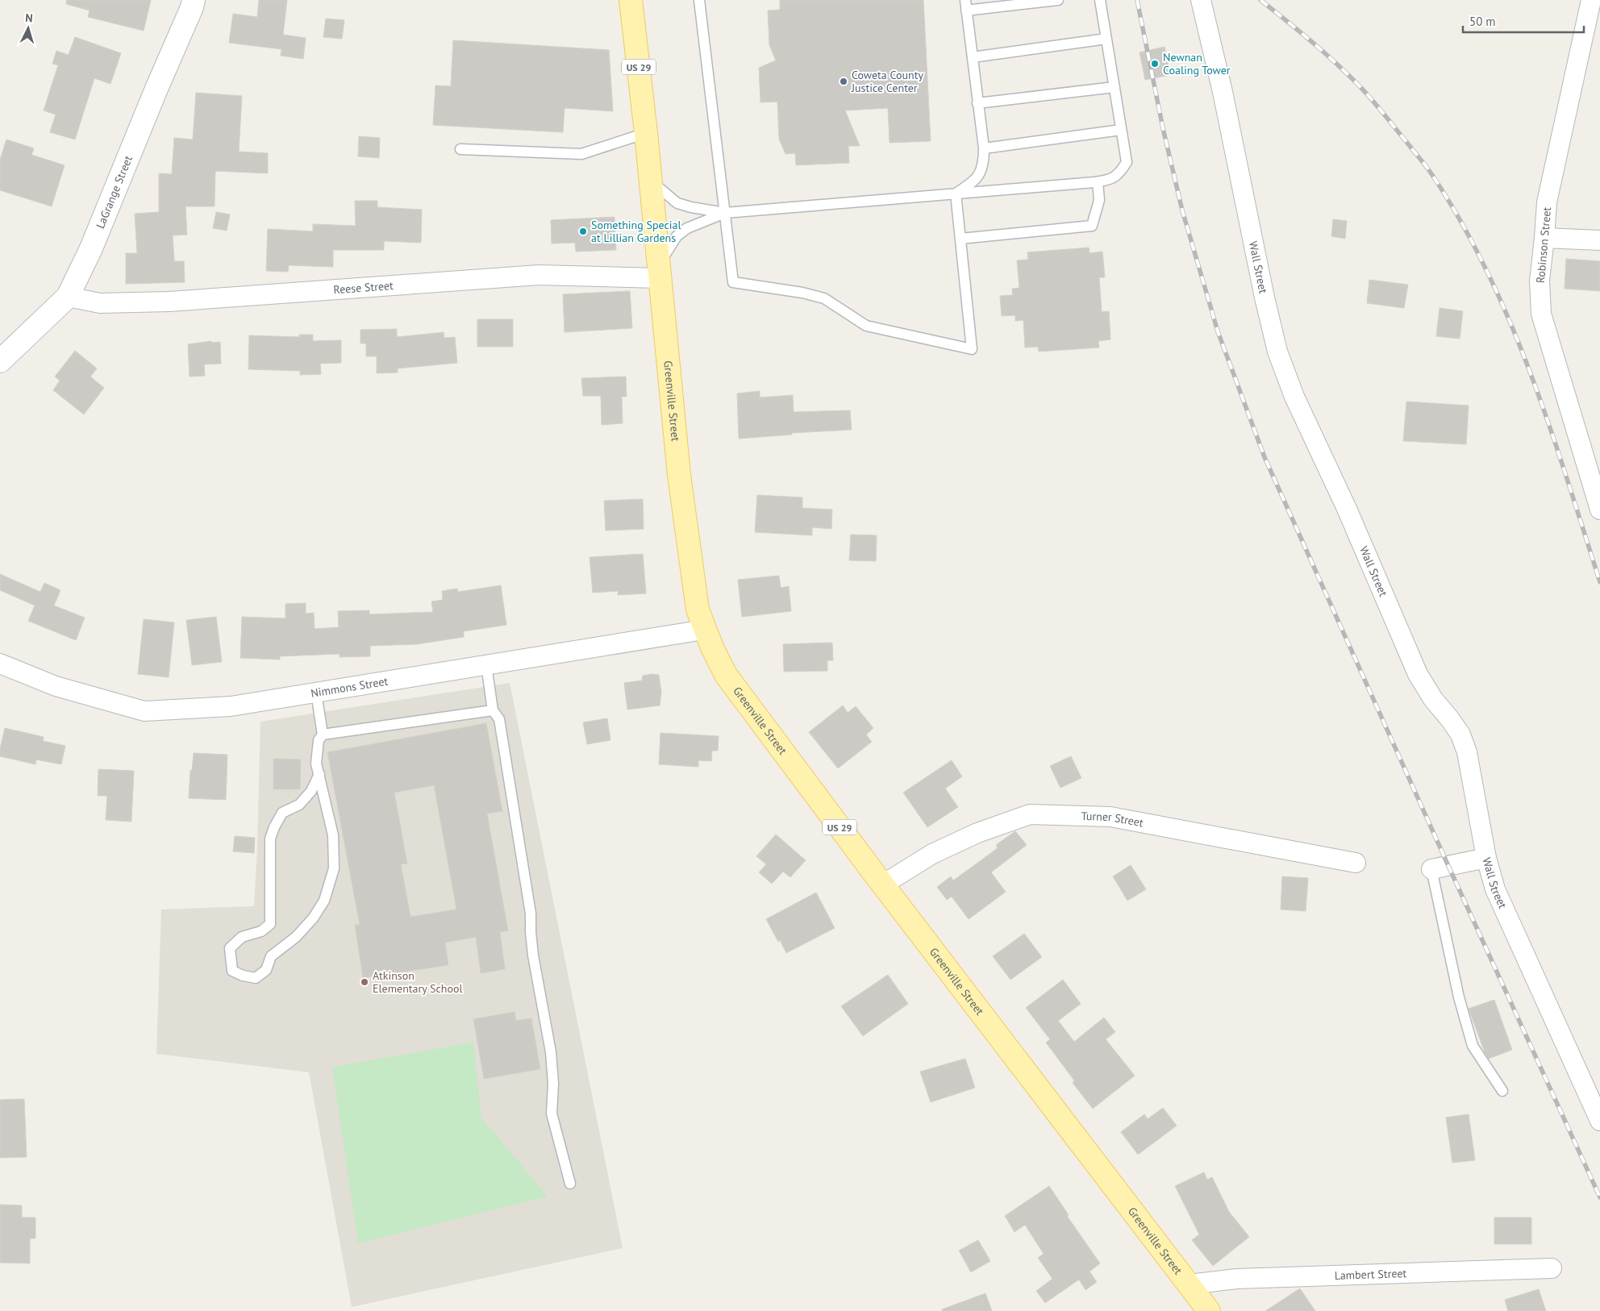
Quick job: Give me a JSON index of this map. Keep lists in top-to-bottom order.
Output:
{
  "streets": {
    "main road": ["US 29", "Greenville Street"],
    "street": [
      "LaGrange Street",
      "Robinson Street",
      "Wall Street",
      "Reese Street",
      "Nimmons Street",
      "Turner Street",
      "Lambert Street"
    ]
  },
  "crossings": [
    ["LaGrange Street", "Reese Street"],
    ["Reese Street", "Greenville Street"],
    ["Greenville Street", "Nimmons Street"],
    ["Greenville Street", "Turner Street"],
    ["Greenville Street", "Lambert Street"]
  ],
  "places": [
    "Newnan Coaling Tower",
    "Coweta County Justice Center",
    "Something Special at Lillian Gardens",
    "Atkinson Elementary School"
  ],
  "scale_bar": "50 m",
  "north": "top"
}
